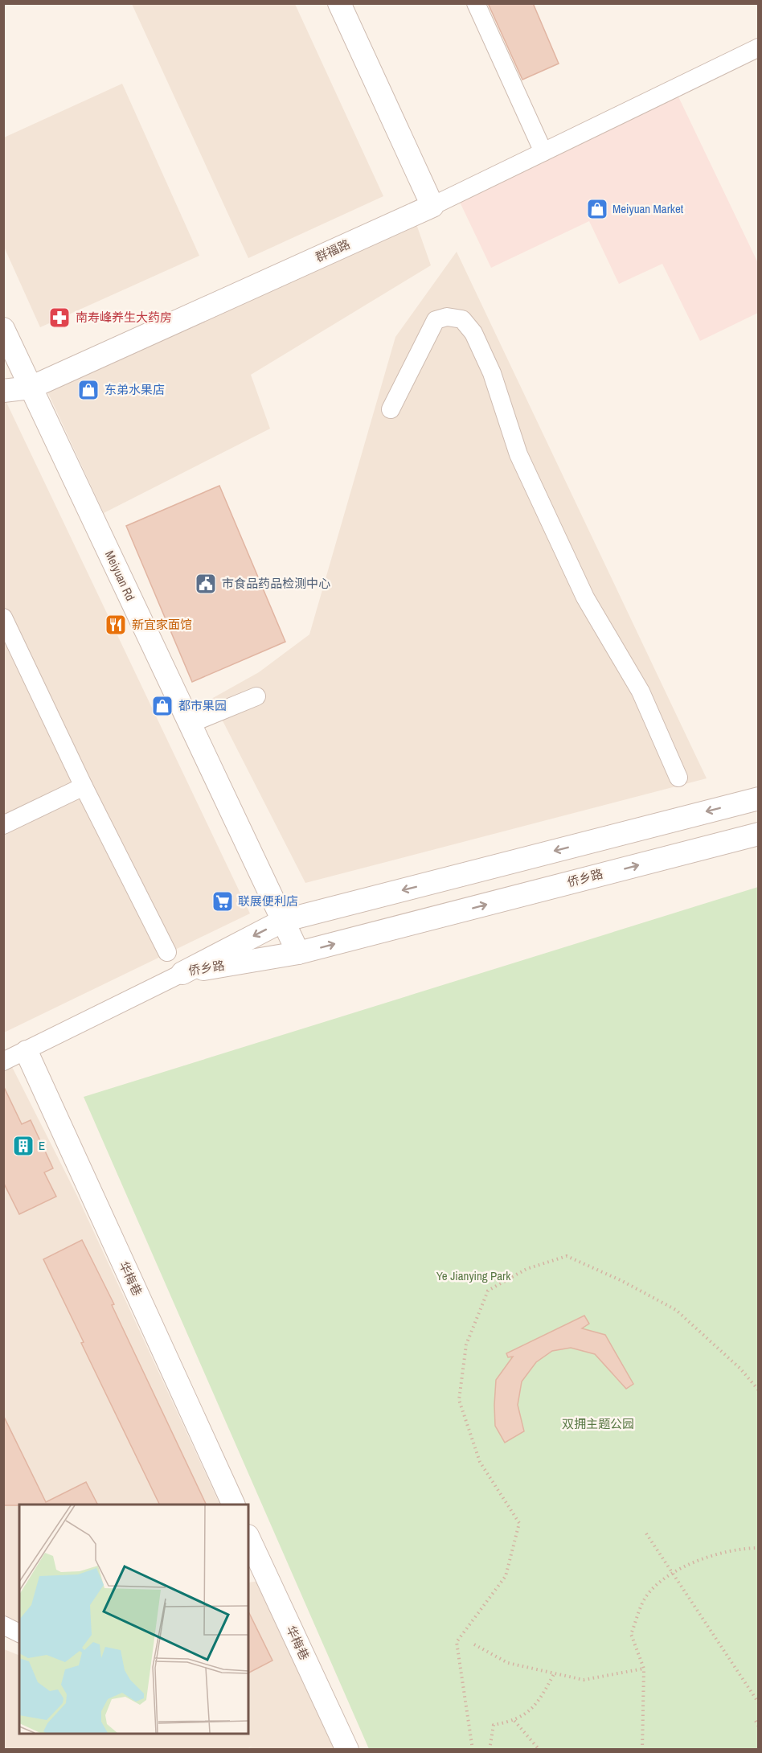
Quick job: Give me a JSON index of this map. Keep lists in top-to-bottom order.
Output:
{
  "streets": {
    "street": [
      "群福路",
      "Meiyuan Rd",
      "侨乡路",
      "华梅巷"
    ]
  },
  "crossings": [
    ["群福路", "Meiyuan Rd"],
    ["Meiyuan Rd", "侨乡路"]
  ],
  "parks": ["Ye Jianying Park", "双拥主题公园"],
  "places": {
    "shop": ["Meiyuan Market", "东弟水果店", "都市果园"],
    "pharmacy": ["南寿峰养生大药房"],
    "public building": ["市食品药品检测中心"],
    "restaurant": ["新宜家面馆"],
    "supermarket": ["联展便利店"],
    "building": ["E"]
  }
}
